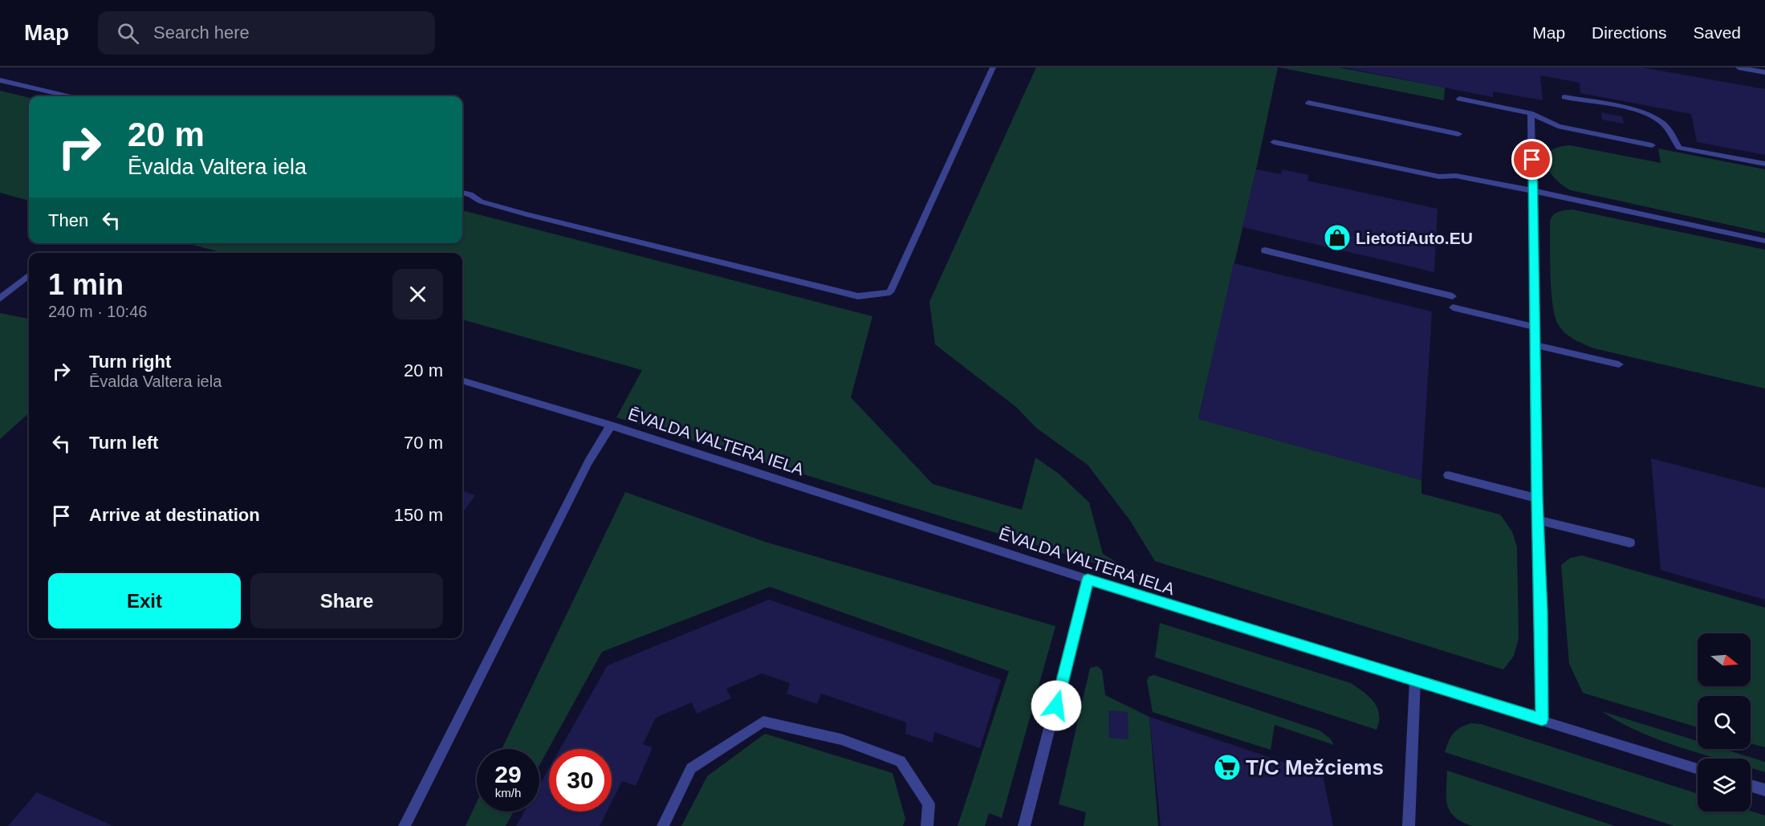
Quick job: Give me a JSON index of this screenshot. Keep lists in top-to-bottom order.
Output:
{
  "streets": {
    "street": ["ĒVALDA VALTERA IELA"]
  },
  "places": {
    "shop": ["LietotiAuto.EU"],
    "supermarket": ["T/C Mežciems"]
  },
  "north": "right",
  "page": {
    "header": "Map",
    "search": "Search here",
    "nav": ["Map", "Directions", "Saved"],
    "turn": ["20 m", "Ēvalda Valtera iela"],
    "then": "Then",
    "heading": ["1 min", "240 m · 10:46"],
    "list": [
      {
        "name": "Turn right",
        "note": "Ēvalda Valtera iela",
        "value": "20 m"
      },
      {
        "name": "Turn left",
        "value": "70 m"
      },
      {
        "name": "Arrive at destination",
        "value": "150 m"
      }
    ],
    "buttons": ["Exit", "Share"],
    "speed": "29 km/h",
    "limit": "30"
  }
}
